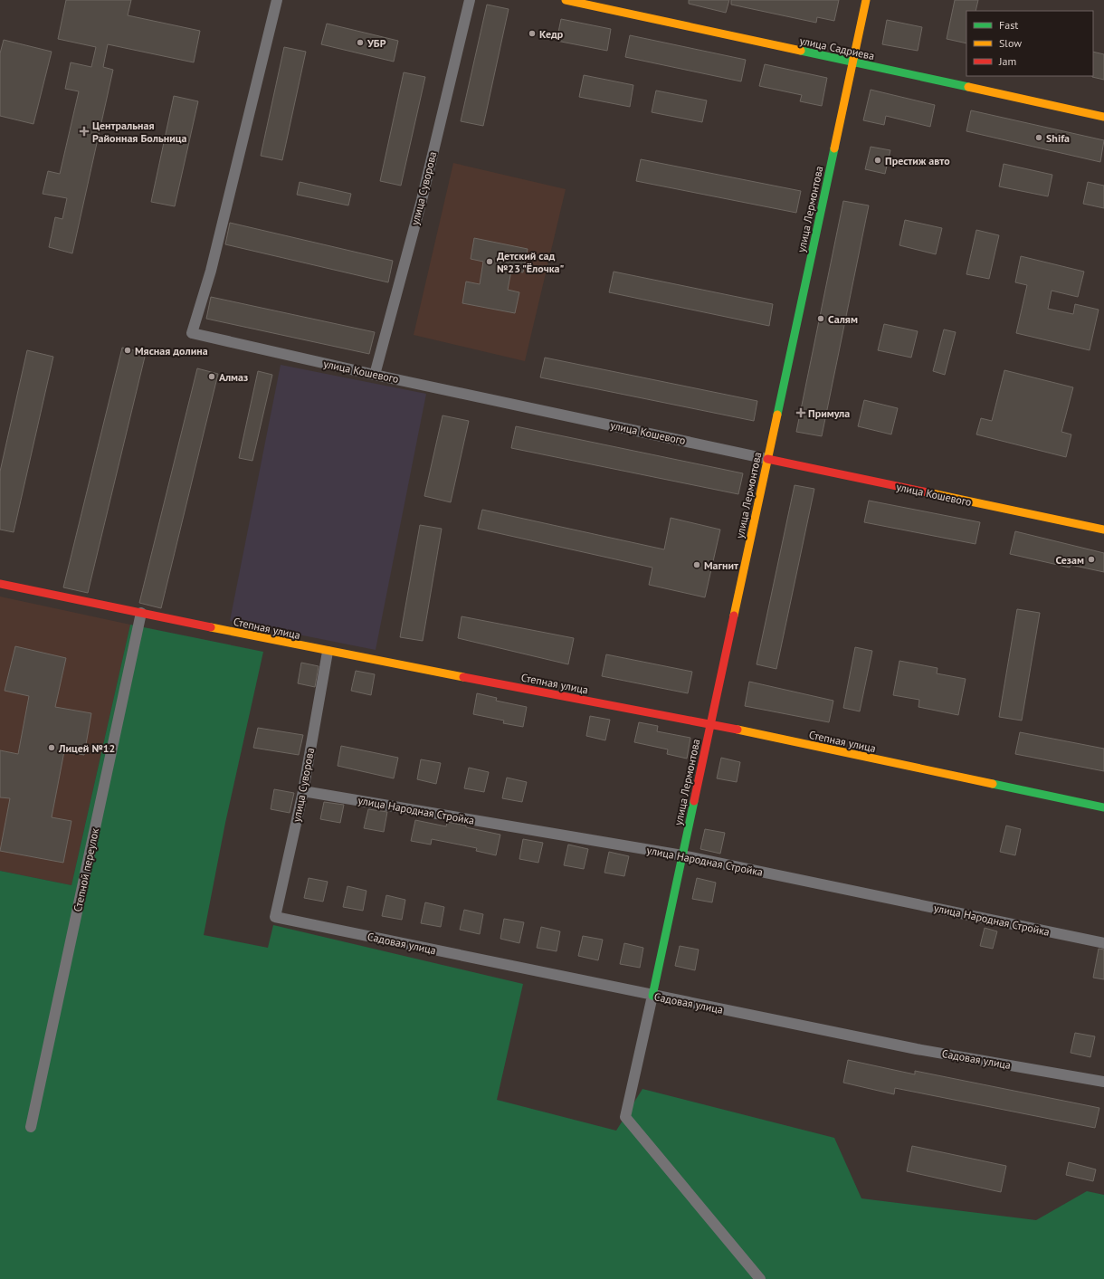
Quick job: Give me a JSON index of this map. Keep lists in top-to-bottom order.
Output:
{
  "streets": {
    "street": [
      "улица Садриева",
      "улица Суворова",
      "улица Лермонтова",
      "улица Кошевого",
      "Степная улица",
      "улица Народная Стройка",
      "Степной переулок",
      "Садовая улица"
    ]
  },
  "crossings": [
    ["улица Садриева", "улица Лермонтова"],
    ["улица Суворова", "улица Кошевого"],
    ["улица Суворова", "Степная улица"],
    ["улица Суворова", "улица Народная Стройка"],
    ["улица Суворова", "Садовая улица"],
    ["улица Лермонтова", "улица Кошевого"],
    ["улица Лермонтова", "Степная улица"],
    ["улица Лермонтова", "улица Народная Стройка"],
    ["улица Лермонтова", "Садовая улица"],
    ["Степная улица", "Степной переулок"]
  ],
  "places": {
    "other": [
      "Кедр",
      "УБР",
      "Shifa",
      "Престиж авто",
      "Детский сад №23 \"Ёлочка\"",
      "Салям",
      "Мясная долина",
      "Алмаз",
      "Сезам",
      "Магнит",
      "Лицей №12"
    ],
    "health": ["Центральная Районная Больница", "Примула"]
  },
  "legend": ["Fast", "Slow", "Jam"]
}
